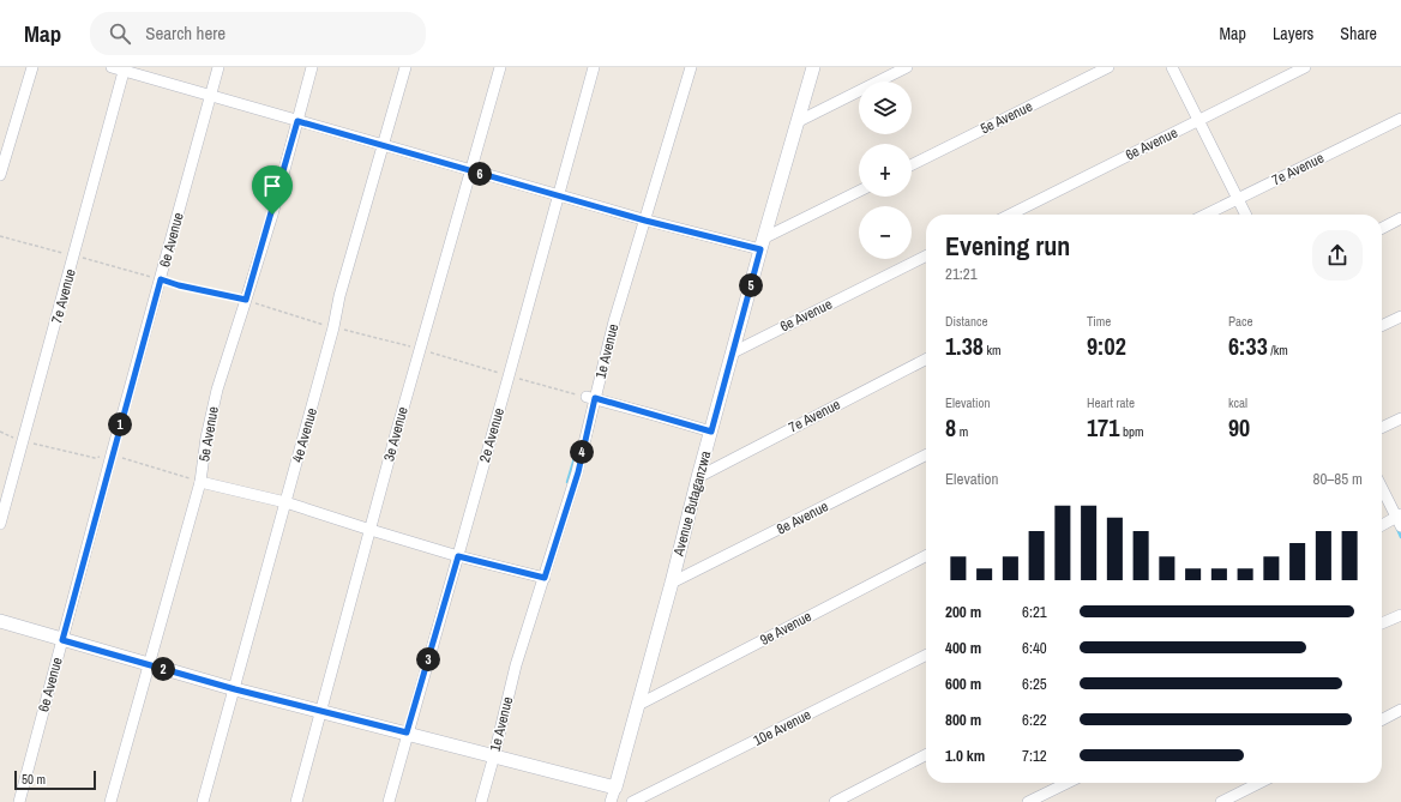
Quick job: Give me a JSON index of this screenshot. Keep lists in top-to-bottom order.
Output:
{
  "streets": {
    "street": [
      "5e Avenue",
      "6e Avenue",
      "7e Avenue",
      "1e Avenue",
      "3e Avenue",
      "4e Avenue",
      "2e Avenue",
      "Avenue Butaganzwa",
      "8e Avenue",
      "9e Avenue",
      "10e Avenue"
    ]
  },
  "crossings": [
    ["6e Avenue", "Avenue Butaganzwa"],
    ["7e Avenue", "Avenue Butaganzwa"],
    ["Avenue Butaganzwa", "8e Avenue"],
    ["Avenue Butaganzwa", "9e Avenue"]
  ],
  "scale_bar": "50 m",
  "page": {
    "header": "Map",
    "search": "Search here",
    "nav": ["Map", "Layers", "Share"],
    "map_buttons": ["+", "−"],
    "pins": [
      "6",
      "5",
      "1",
      "4",
      "3",
      "2"
    ],
    "heading": ["Evening run", "21:21"],
    "stats": [
      ["Distance", "1.38 km"],
      ["Time", "9:02"],
      ["Pace", "6:33 /km"],
      ["Elevation", "8 m"],
      ["Heart rate", "171 bpm"],
      ["kcal", "90"]
    ],
    "chart": ["Elevation", "80–85 m"],
    "list": [
      {
        "name": "200 m",
        "note": "6:21"
      },
      {
        "name": "400 m",
        "note": "6:40"
      },
      {
        "name": "600 m",
        "note": "6:25"
      },
      {
        "name": "800 m",
        "note": "6:22"
      },
      {
        "name": "1.0 km",
        "note": "7:12"
      }
    ],
    "scale": "50 m"
  }
}
